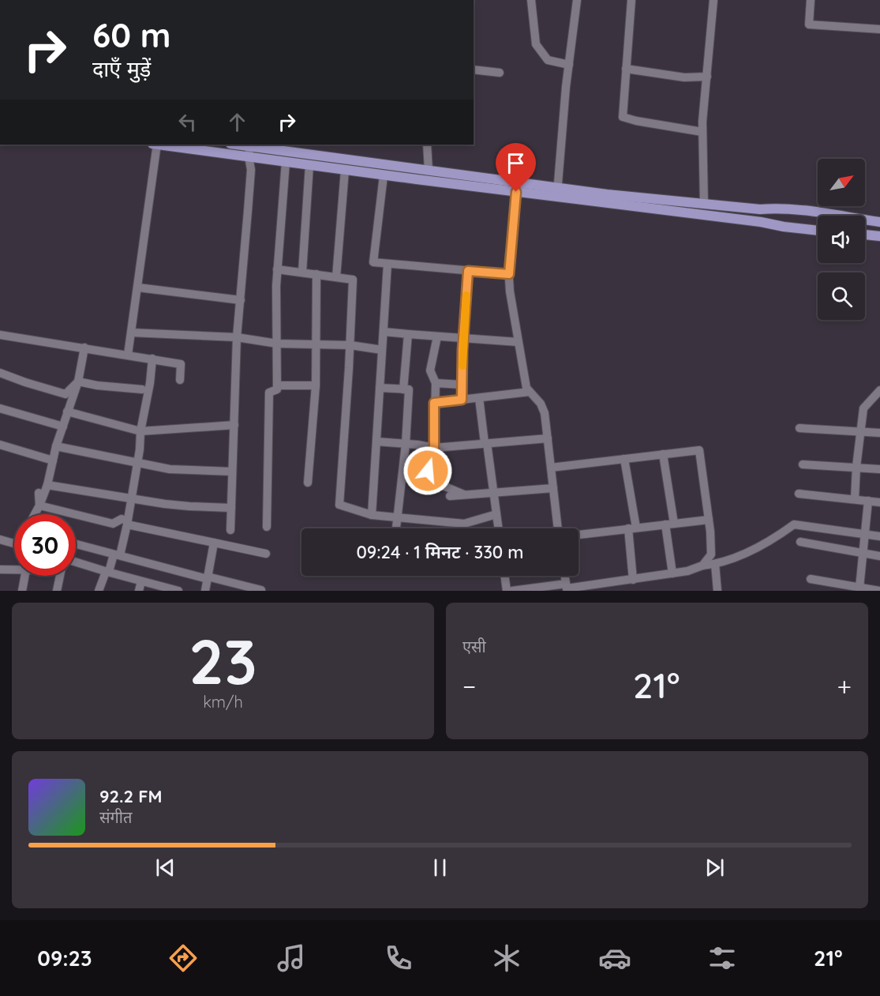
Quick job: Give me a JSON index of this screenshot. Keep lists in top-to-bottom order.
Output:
{
  "north": "top right",
  "page": {
    "turn": ["60 m", "दाएँ मुड़ें"],
    "limit": "30",
    "trip": "09:24 · 1 मिनट · 330 m",
    "tile": [
      ["23", "km/h"],
      "एसी"
    ],
    "heat": ["−", "21°", "+"],
    "song": ["92.2 FM", "संगीत"],
    "tabs": ["09:23", "21°"]
  }
}
